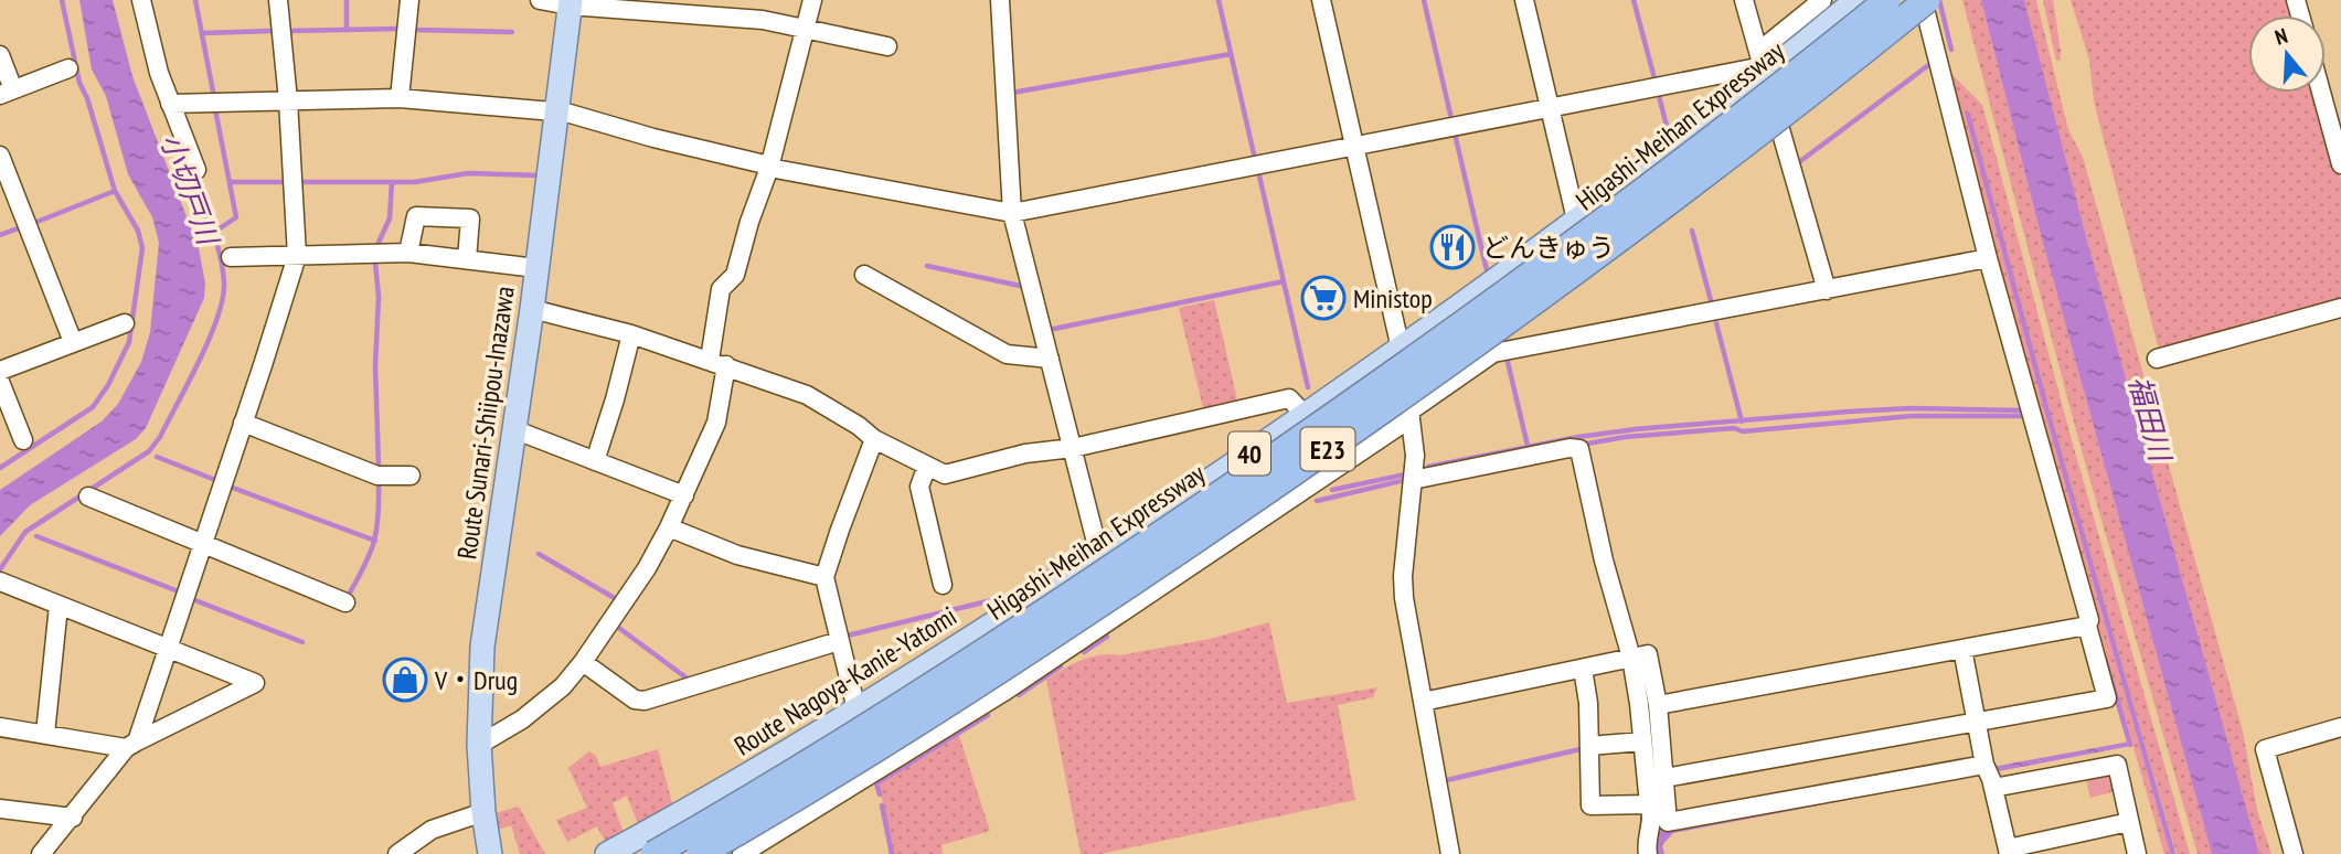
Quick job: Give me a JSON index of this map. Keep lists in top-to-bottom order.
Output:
{
  "streets": {
    "highway": ["Higashi-Meihan Expressway", "E23"],
    "main road": ["Route Sunari-Shiipou-Inazawa", "40", "Route Nagoya-Kanie-Yatomi"]
  },
  "water": ["小切戸川", "福田川"],
  "places": {
    "restaurant": ["どんきゅう"],
    "supermarket": ["Ministop"],
    "shop": ["V・Drug"]
  },
  "north": "top"
}
